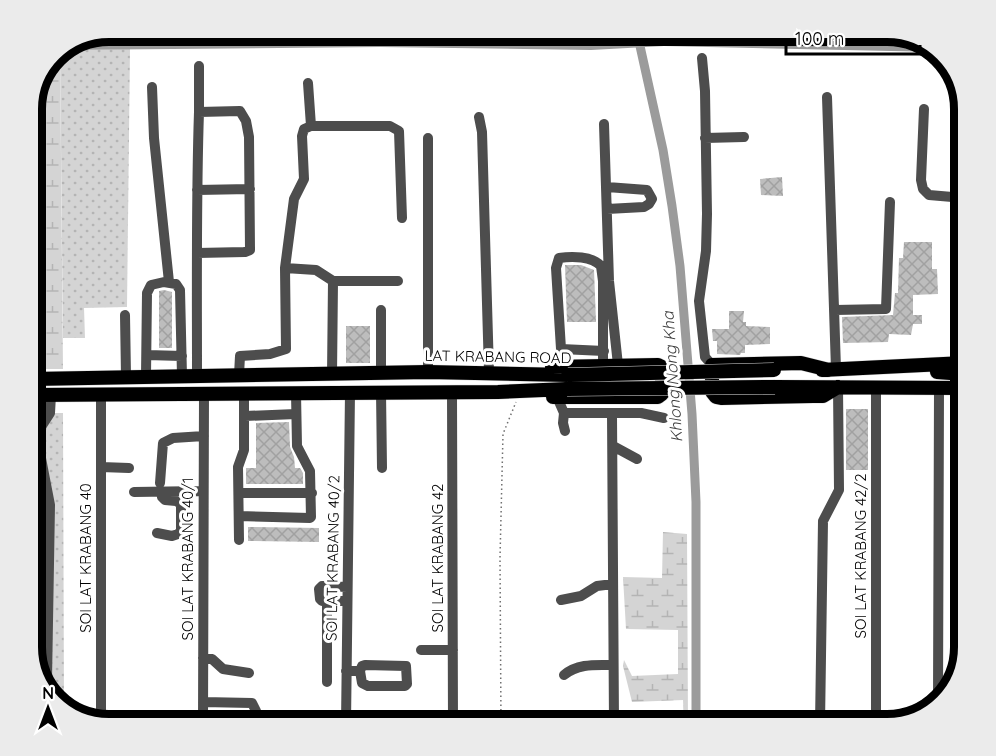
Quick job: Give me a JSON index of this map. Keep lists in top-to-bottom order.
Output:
{
  "streets": {
    "main road": ["LAT KRABANG ROAD"],
    "street": [
      "SOI LAT KRABANG 42/2",
      "SOI LAT KRABANG 40",
      "SOI LAT KRABANG 40/2",
      "SOI LAT KRABANG 42",
      "SOI LAT KRABANG 40/1"
    ]
  },
  "crossings": [
    ["LAT KRABANG ROAD", "SOI LAT KRABANG 42/2"],
    ["LAT KRABANG ROAD", "SOI LAT KRABANG 40"],
    ["LAT KRABANG ROAD", "SOI LAT KRABANG 40/2"],
    ["LAT KRABANG ROAD", "SOI LAT KRABANG 42"],
    ["LAT KRABANG ROAD", "SOI LAT KRABANG 40/1"]
  ],
  "water": ["Khlong Nong Kha"],
  "scale_bar": "100 m",
  "north": "top"
}
